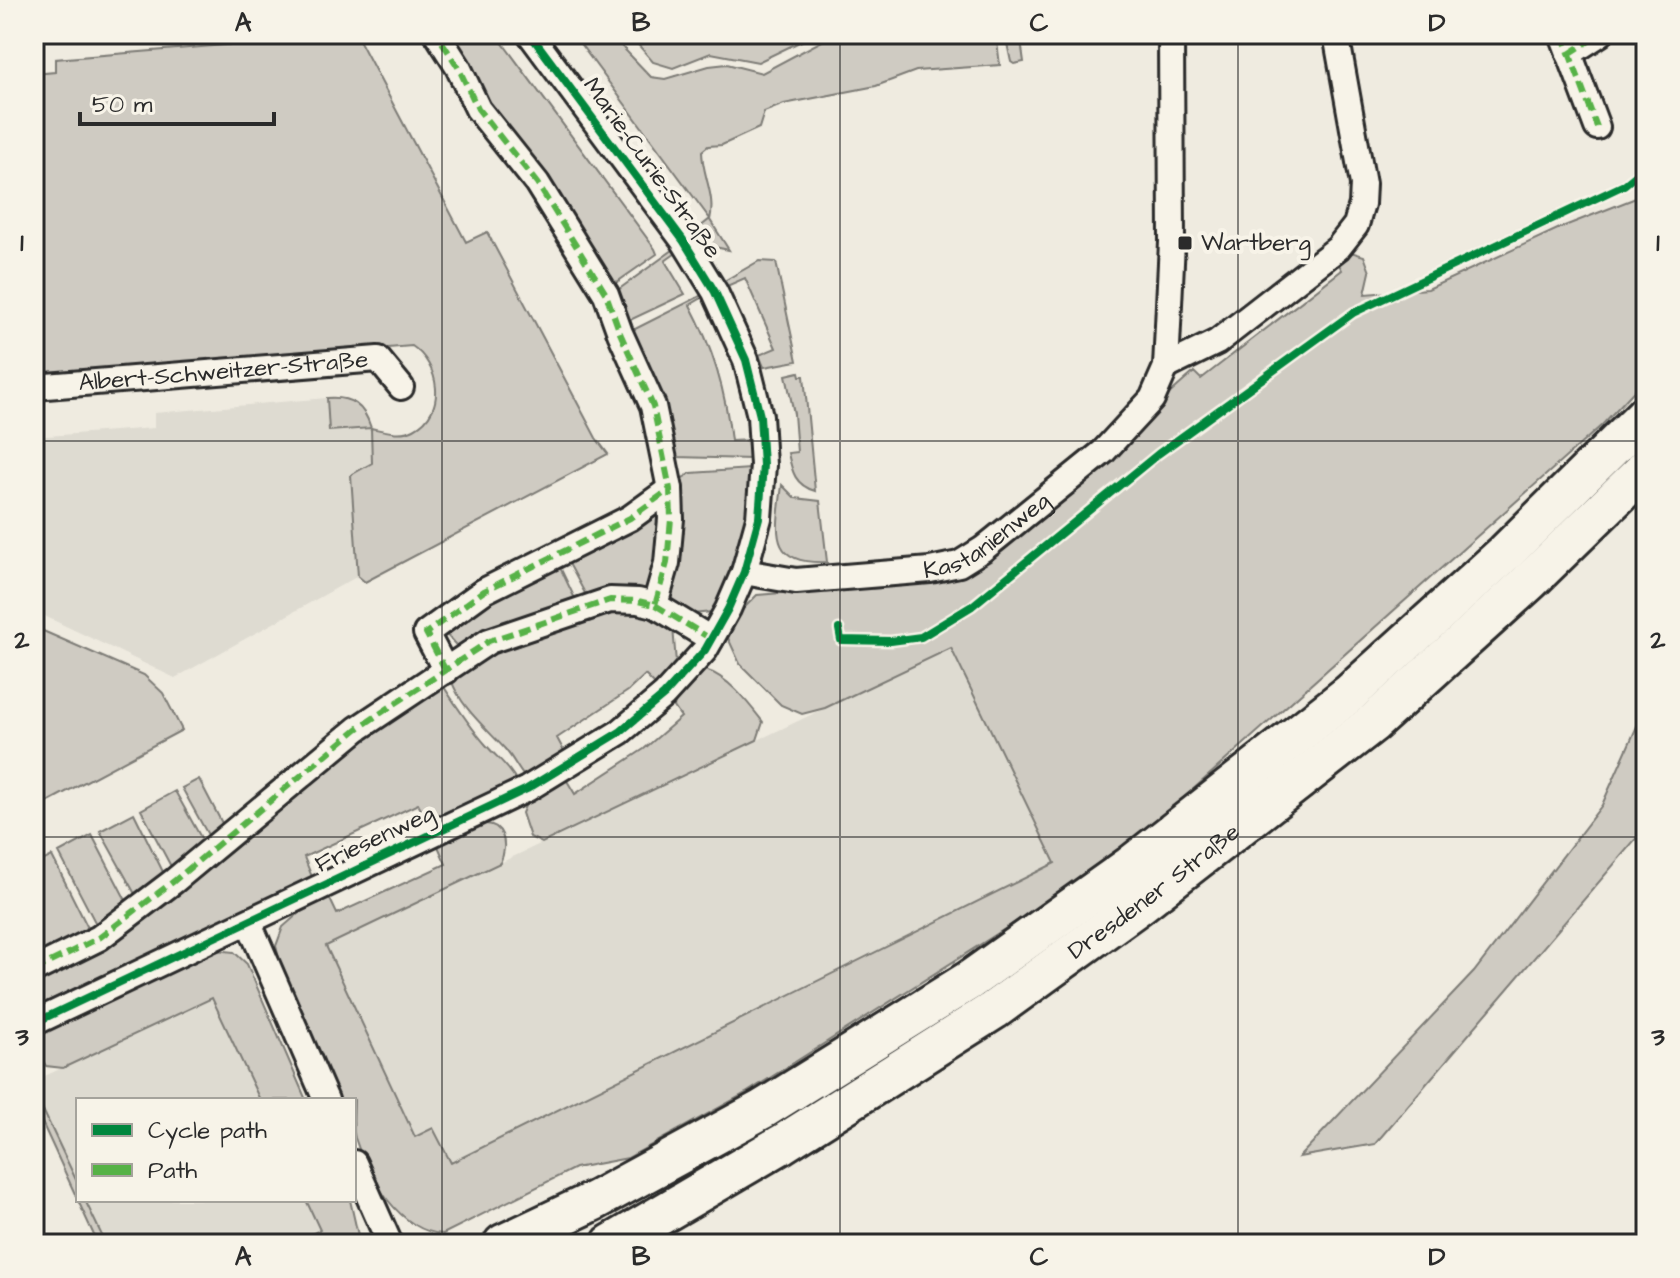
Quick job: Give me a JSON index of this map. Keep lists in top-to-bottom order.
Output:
{
  "streets": {
    "main road": ["Dresdener Straße"],
    "street": [
      "Marie-Curie-Straße",
      "Albert-Schweitzer-Straße",
      "Kastanienweg",
      "Friesenweg"
    ]
  },
  "crossings": [
    ["Marie-Curie-Straße", "Kastanienweg"],
    ["Marie-Curie-Straße", "Friesenweg"]
  ],
  "places": {
    "transit": ["Wartberg"]
  },
  "legend": ["Cycle path", "Path"],
  "scale_bar": "50 m",
  "grid": {
    "columns": [
      "A",
      "B",
      "C",
      "D"
    ],
    "rows": ["1", "2", "3"]
  }
}
